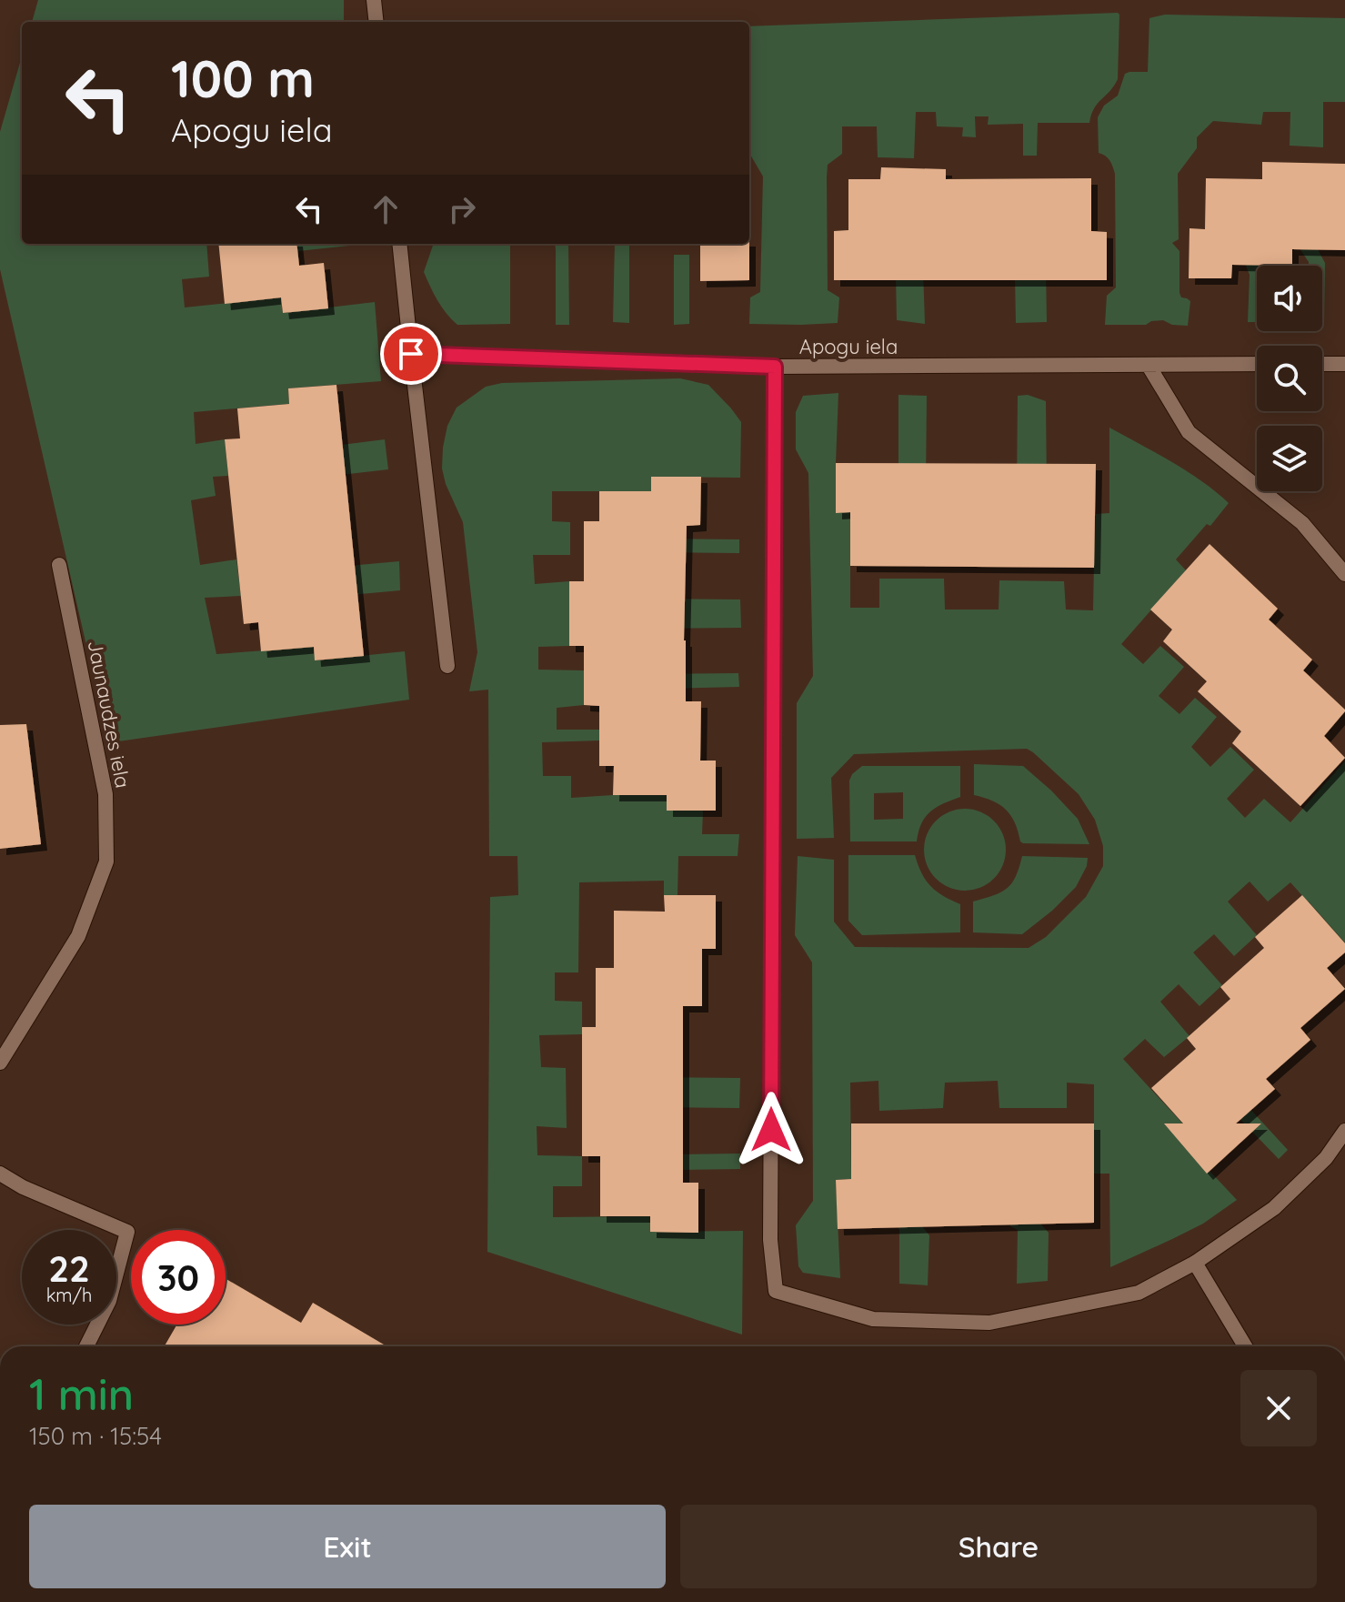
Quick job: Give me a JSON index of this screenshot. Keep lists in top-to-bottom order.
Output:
{
  "streets": {
    "street": ["Apogu iela", "Jaunaudzes iela"]
  },
  "page": {
    "turn": ["100 m", "Apogu iela"],
    "speed": "22 km/h",
    "limit": "30",
    "heading": ["1 min", "150 m · 15:54"],
    "buttons": ["Exit", "Share"]
  }
}
